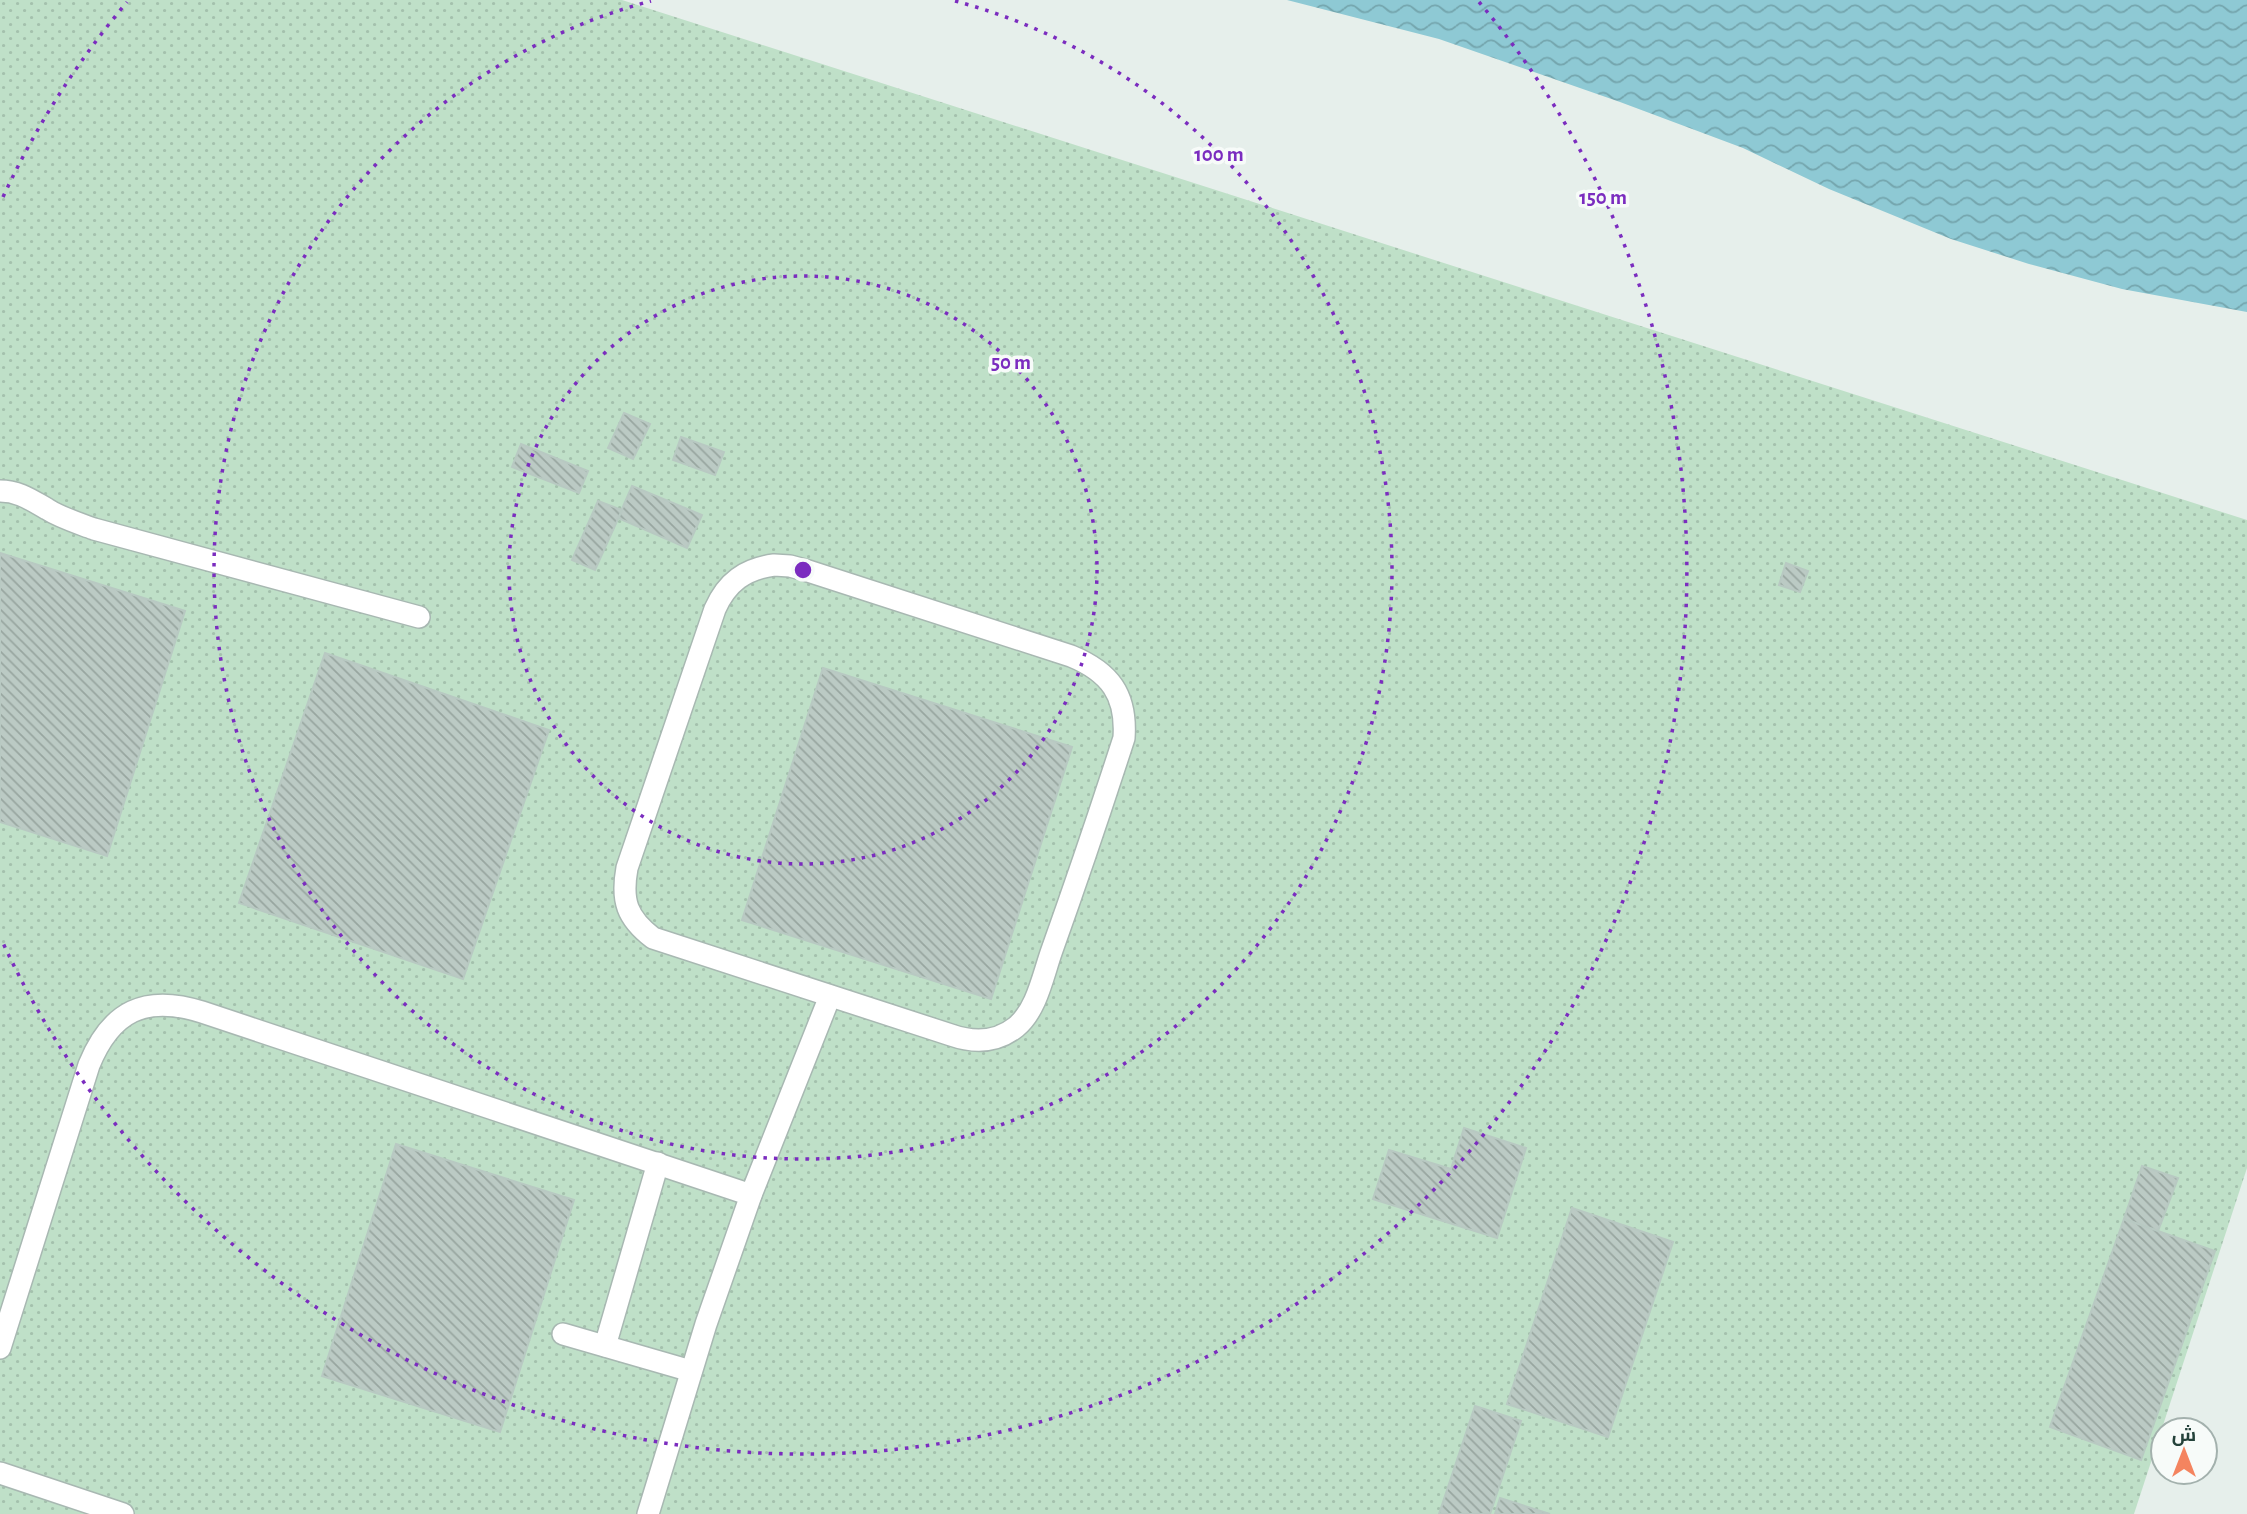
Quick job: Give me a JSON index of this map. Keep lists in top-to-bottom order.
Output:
{
  "north": "top",
  "rings": ["100 m", "150 m", "50 m"]
}
